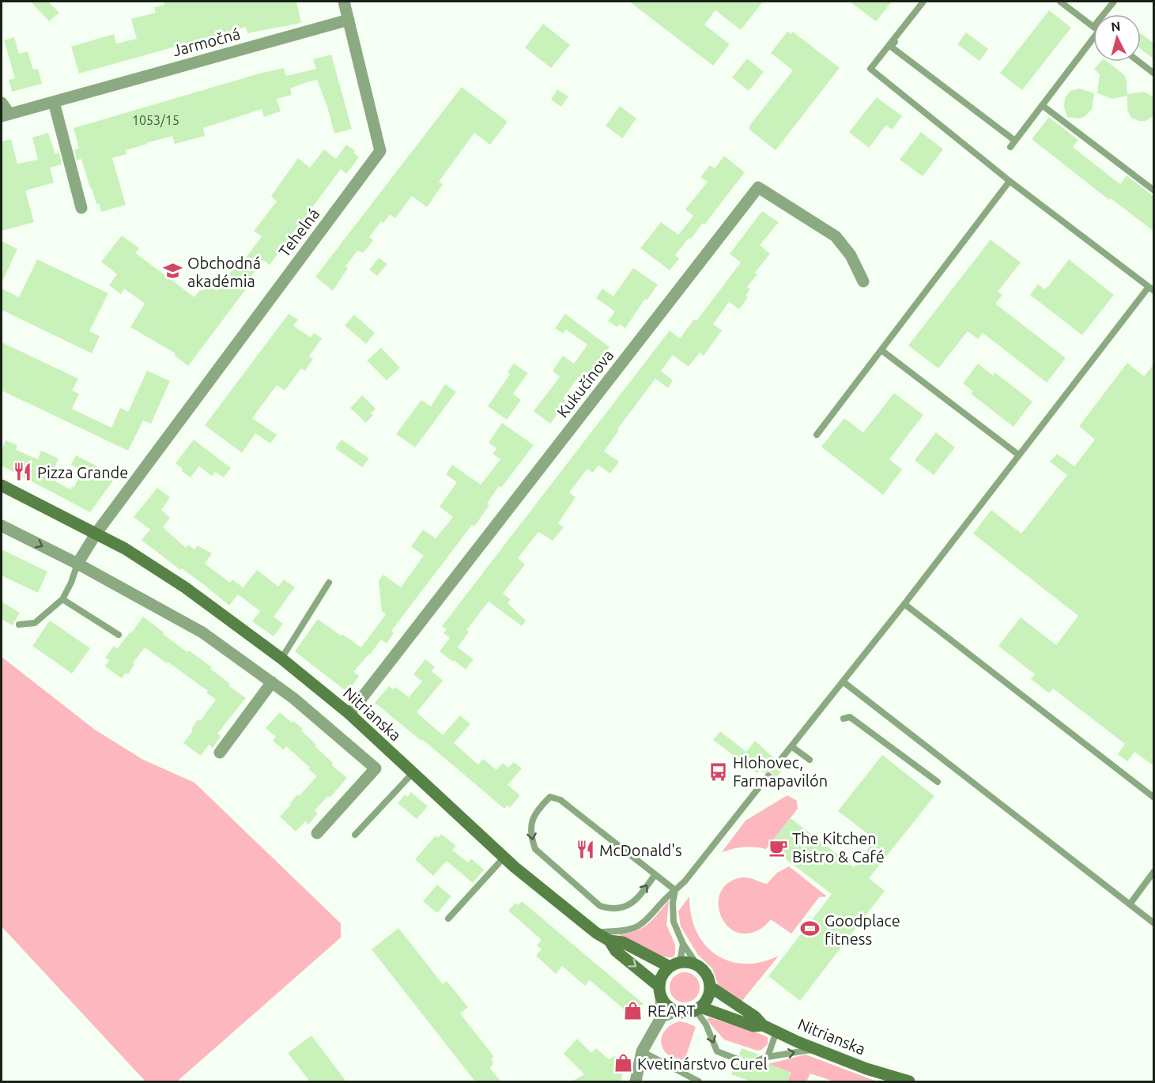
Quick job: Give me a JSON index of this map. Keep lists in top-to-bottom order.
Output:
{
  "streets": {
    "main road": ["Nitrianska"],
    "street": ["Jarmočná", "Tehelná", "Kukučínova"]
  },
  "crossings": [
    ["Jarmočná", "Tehelná"],
    ["Tehelná", "Nitrianska"],
    ["Kukučínova", "Nitrianska"]
  ],
  "places": {
    "school or university": ["Obchodná akadémia"],
    "restaurant": ["Pizza Grande", "McDonald's"],
    "bus stop": ["Hlohovec, Farmapavilón"],
    "cafe": ["The Kitchen Bistro & Café"],
    "sports": ["Goodplace fitness"],
    "shop": ["REART", "Kvetinárstvo Curel"]
  },
  "house_numbers": ["1053/15"],
  "north": "top"
}
